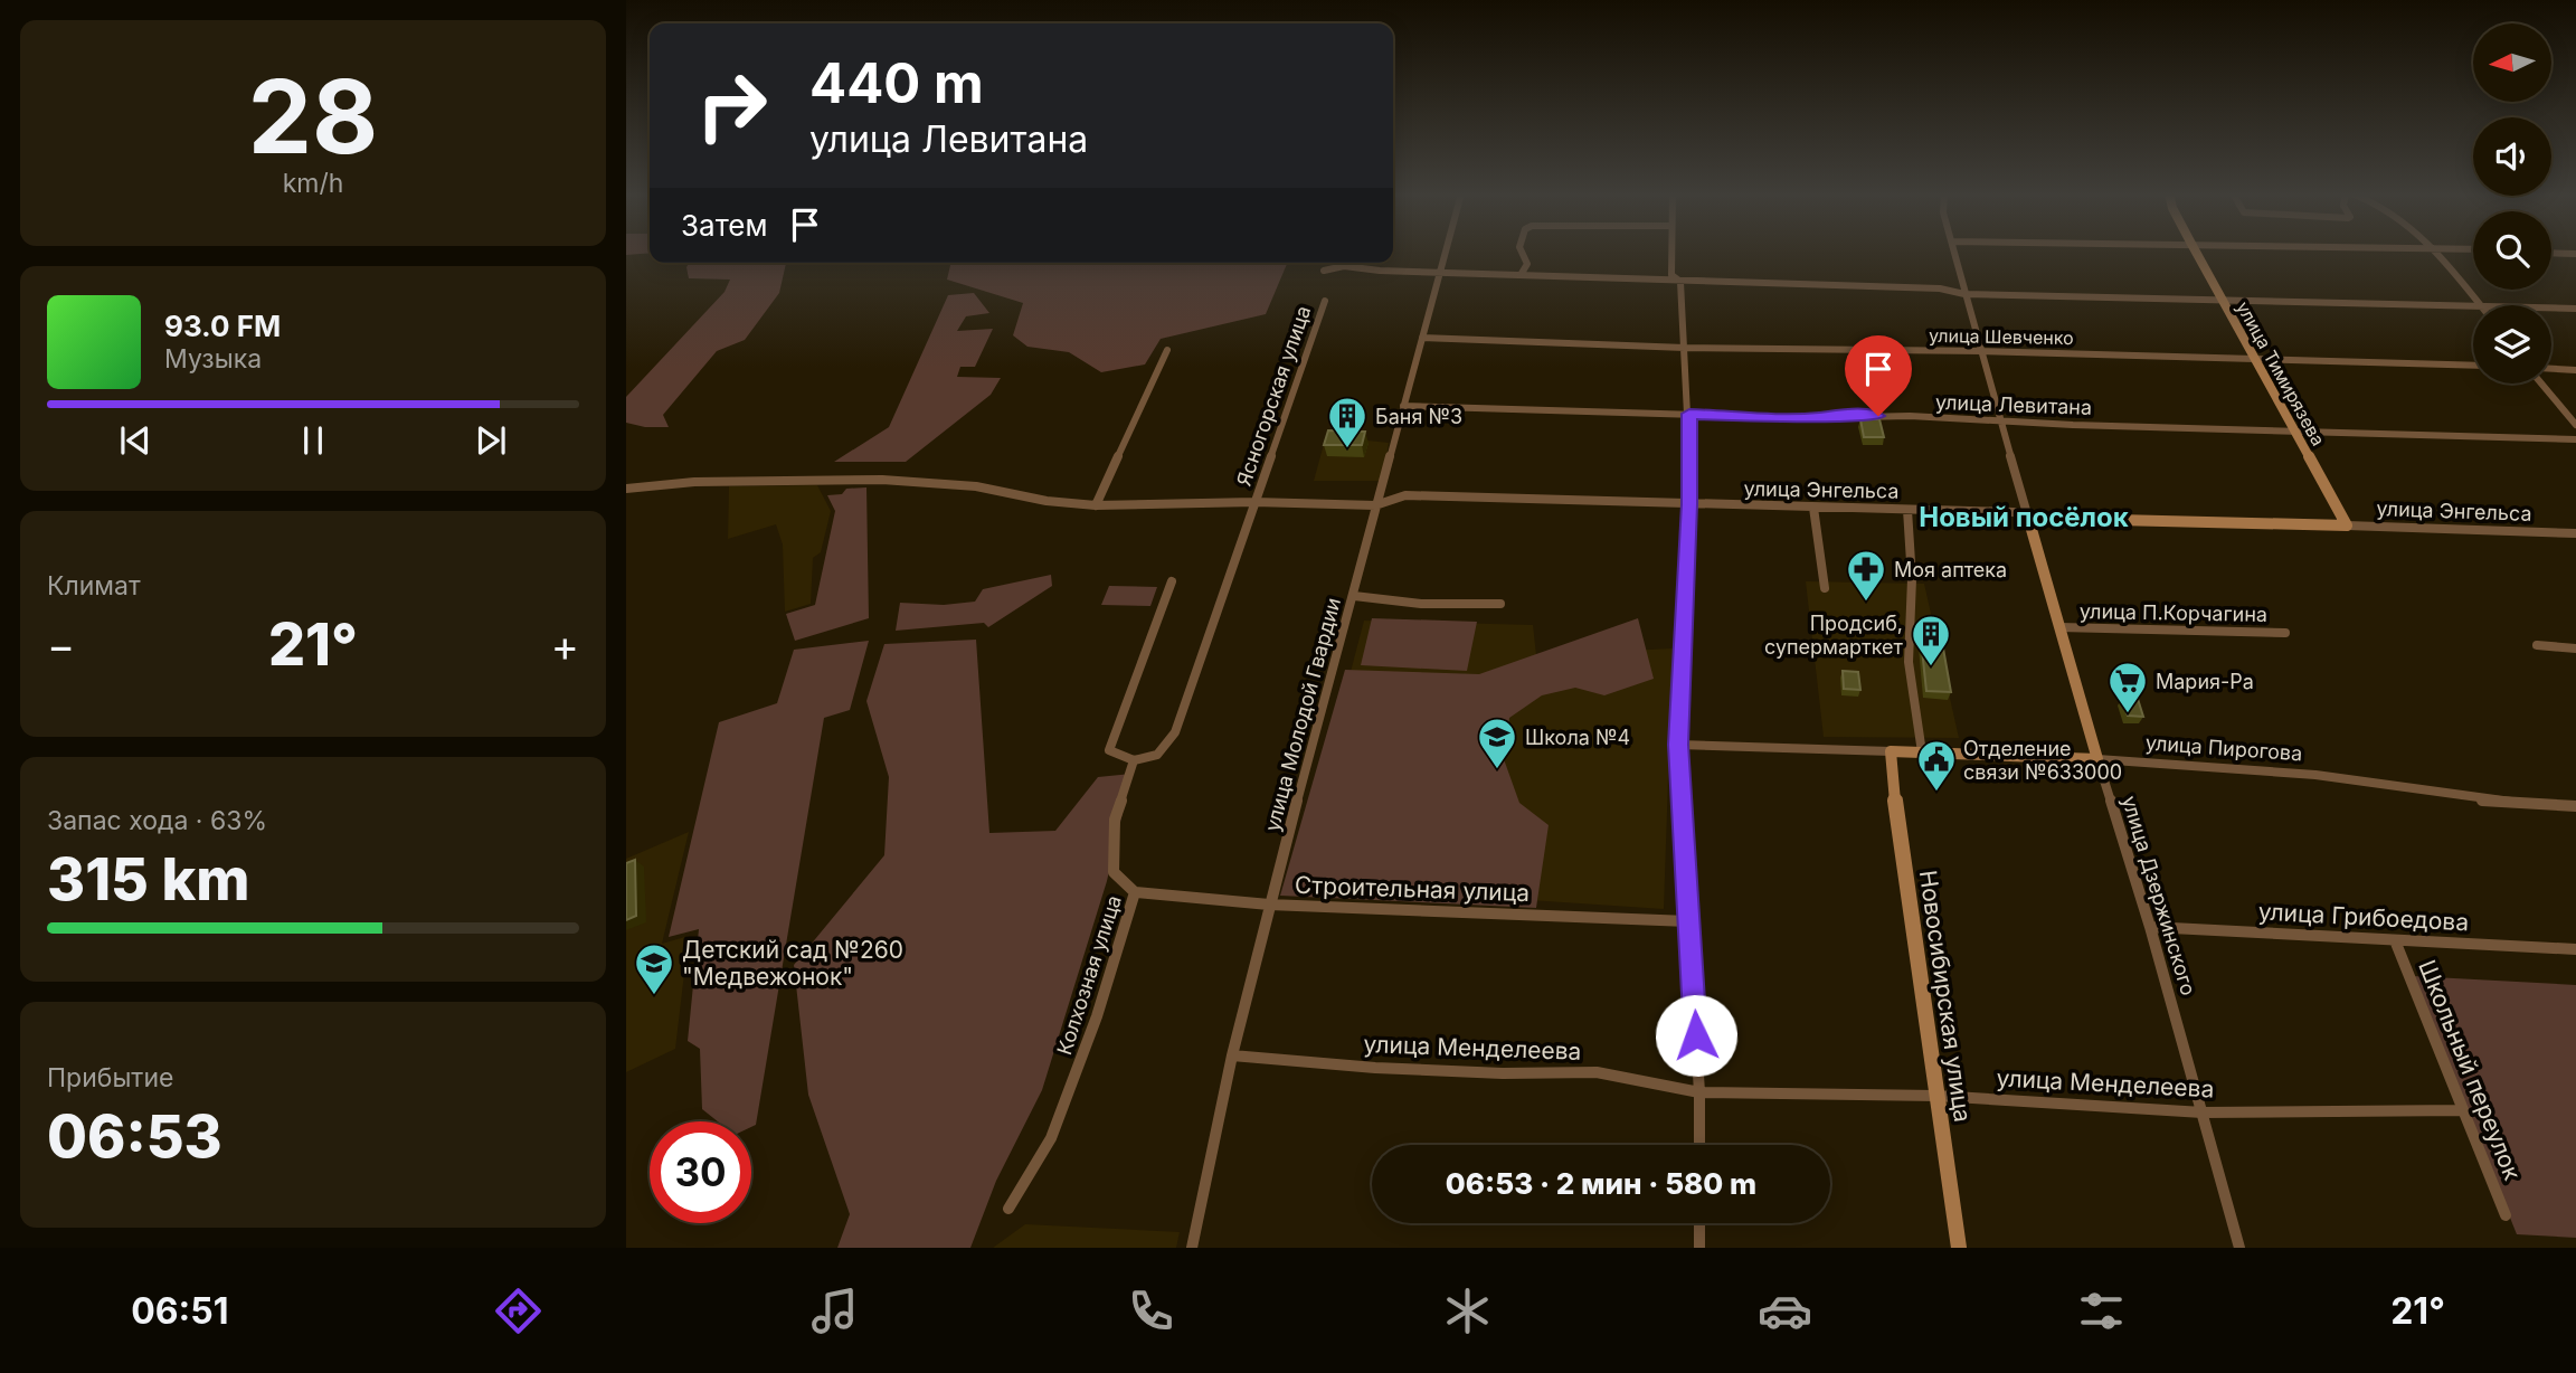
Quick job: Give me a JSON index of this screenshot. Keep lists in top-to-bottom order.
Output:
{
  "streets": {
    "street": [
      "улица Шевченко",
      "улица Тимирязева",
      "Ясногорская улица",
      "улица Левитана",
      "улица Энгельса",
      "улица П.Корчагина",
      "улица Молодой Гвардии",
      "улица Пирогова",
      "Строительная улица",
      "улица Дзержинского",
      "улица Грибоедова",
      "Колхозная улица",
      "Новосибирская улица",
      "улица Менделеева",
      "Школьный переулок"
    ]
  },
  "crossings": [
    ["улица Шевченко", "улица Тимирязева"],
    ["улица Шевченко", "улица Молодой Гвардии"],
    ["улица Шевченко", "улица Дзержинского"],
    ["улица Тимирязева", "улица Левитана"],
    ["улица Тимирязева", "улица Энгельса"],
    ["Ясногорская улица", "улица Энгельса"],
    ["улица Левитана", "улица Молодой Гвардии"],
    ["улица Левитана", "улица Дзержинского"],
    ["улица Энгельса", "улица Молодой Гвардии"],
    ["улица Энгельса", "улица Дзержинского"],
    ["улица П.Корчагина", "улица Дзержинского"],
    ["улица Молодой Гвардии", "Строительная улица"],
    ["улица Молодой Гвардии", "улица Менделеева"],
    ["улица Пирогова", "улица Дзержинского"],
    ["улица Пирогова", "Новосибирская улица"],
    ["Строительная улица", "Колхозная улица"],
    ["улица Дзержинского", "улица Грибоедова"],
    ["улица Дзержинского", "улица Менделеева"],
    ["улица Грибоедова", "Школьный переулок"],
    ["Новосибирская улица", "улица Менделеева"],
    ["улица Менделеева", "Школьный переулок"]
  ],
  "districts": ["Новый посёлок"],
  "places": {
    "building": ["Баня №3", "Продсиб, супермарткет"],
    "pharmacy": ["Моя аптека"],
    "supermarket": ["Мария-Ра"],
    "school or university": ["Школа №4", "Детский сад №260 \"Медвежонок\""],
    "public building": ["Отделение связи №633000"]
  },
  "north": "left",
  "page": {
    "tile": [
      ["28", "km/h"],
      "Климат",
      ["Запас хода · 63%", "315 km"],
      ["Прибытие", "06:53"]
    ],
    "turn": ["440 m", "улица Левитана"],
    "then": "Затем",
    "song": ["93.0 FM", "Музыка"],
    "heat": ["−", "21°", "+"],
    "limit": "30",
    "trip": "06:53 · 2 мин · 580 m",
    "tabs": ["06:51", "21°"]
  }
}
